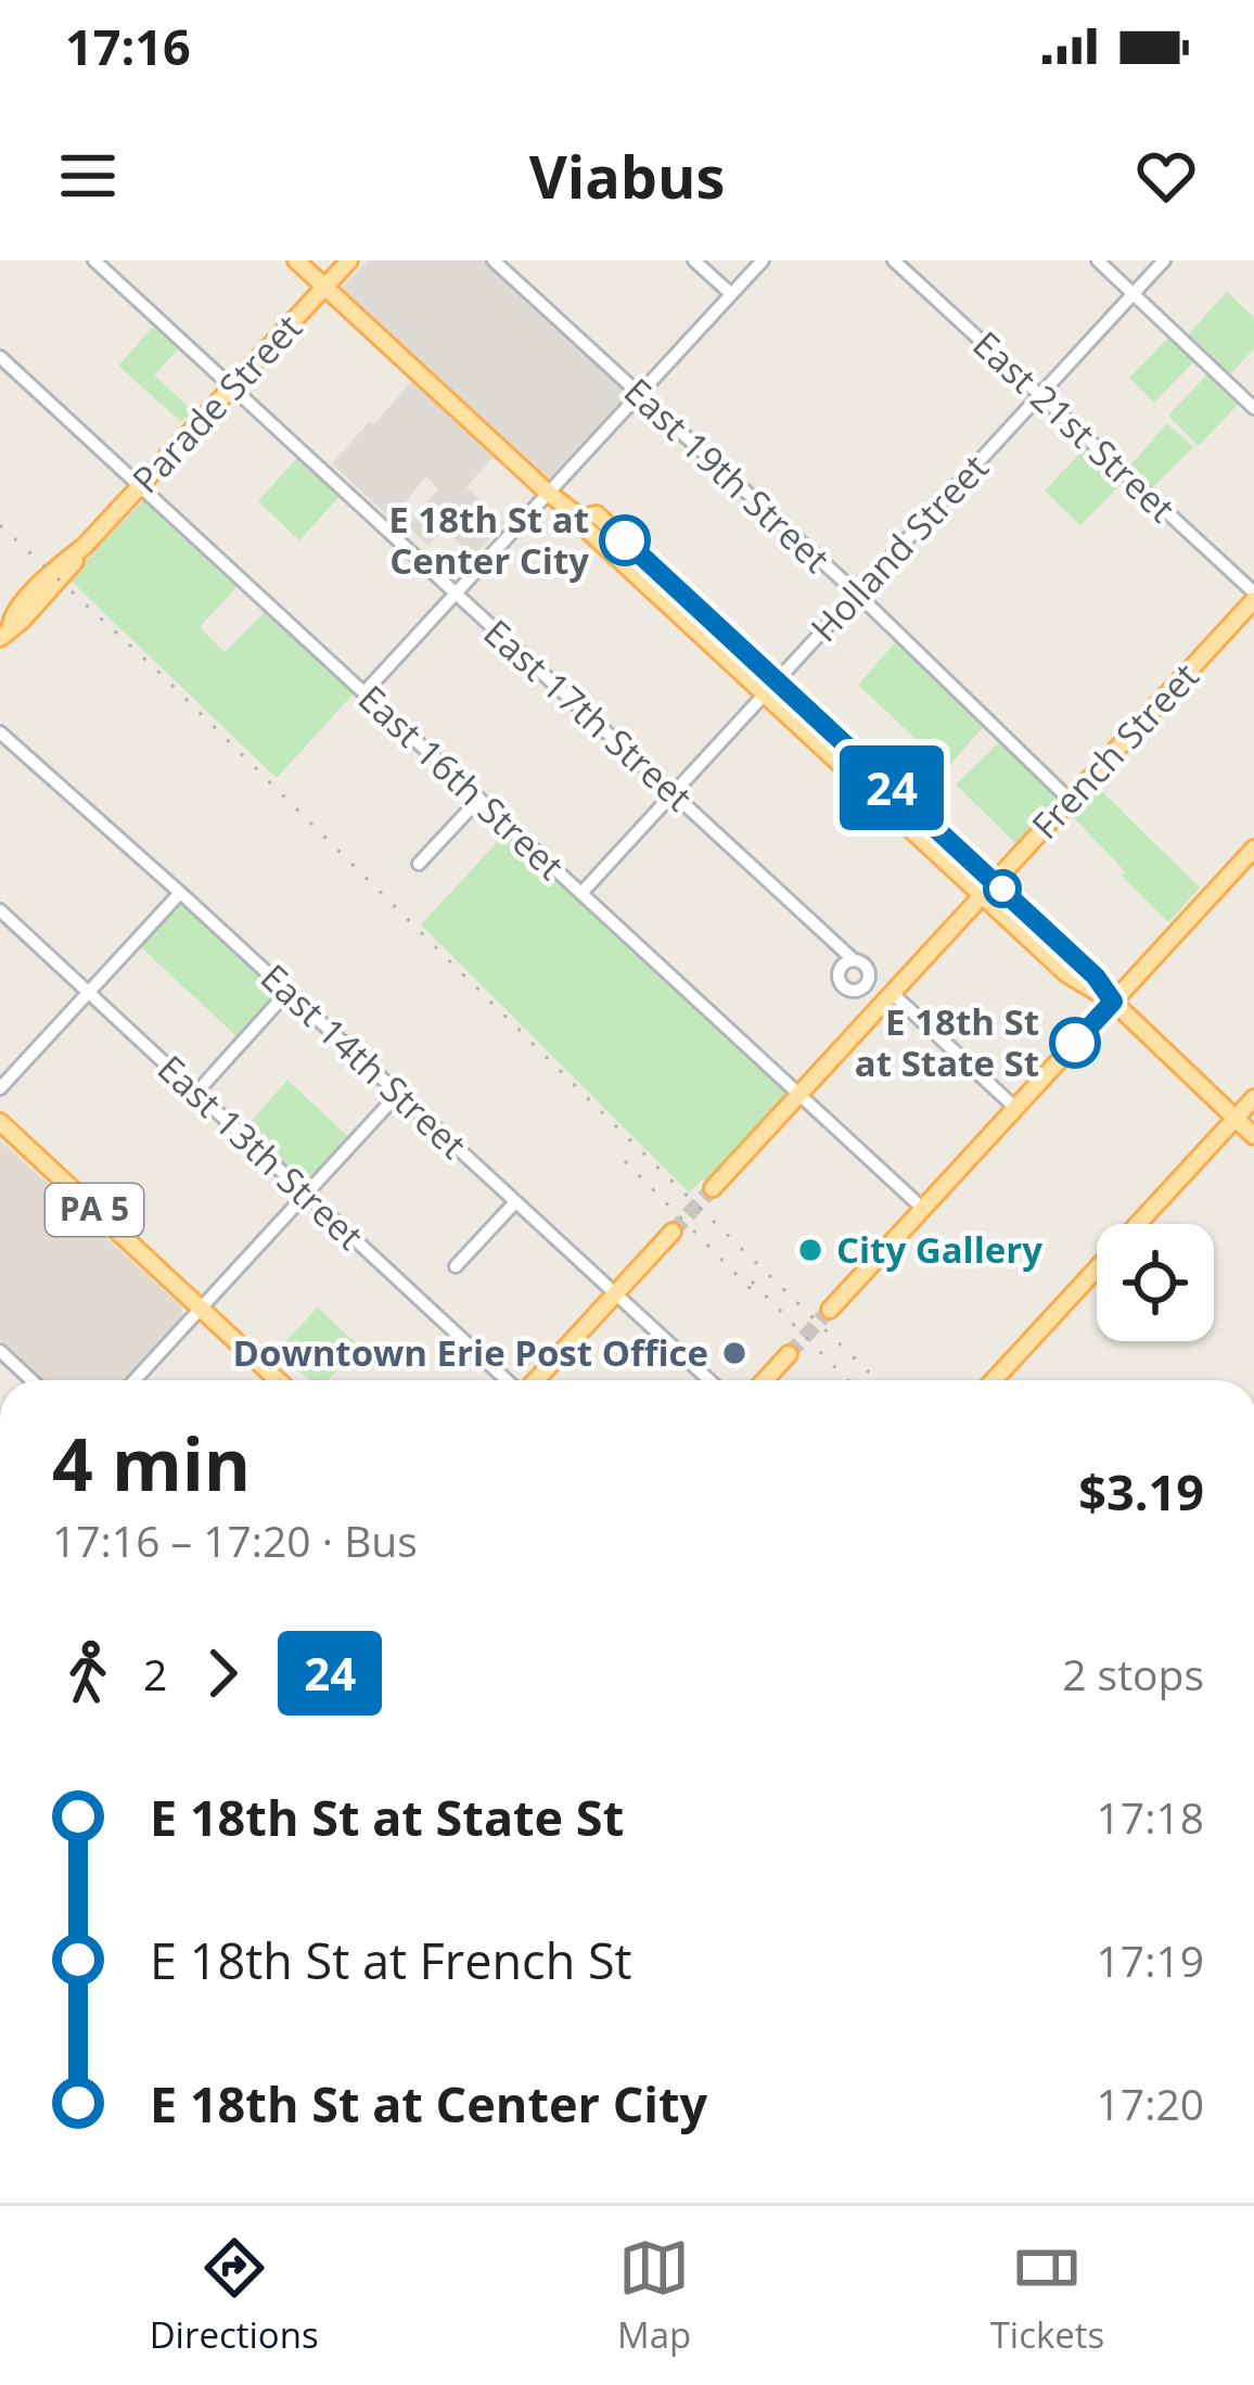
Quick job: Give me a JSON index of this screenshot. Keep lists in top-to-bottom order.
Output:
{
  "streets": {
    "main road": ["Parade Street", "French Street", "PA 5"],
    "street": [
      "East 21st Street",
      "East 19th Street",
      "Holland Street",
      "East 17th Street",
      "East 16th Street",
      "East 14th Street",
      "East 13th Street"
    ]
  },
  "crossings": [
    ["Parade Street", "East 17th Street"],
    ["Parade Street", "East 16th Street"],
    ["East 21st Street", "Holland Street"],
    ["East 21st Street", "French Street"],
    ["East 19th Street", "Holland Street"],
    ["East 19th Street", "French Street"],
    ["Holland Street", "East 17th Street"],
    ["Holland Street", "East 16th Street"],
    ["French Street", "East 16th Street"]
  ],
  "places": [
    "E 18th St at Center City",
    "E 18th St at State St",
    "City Gallery",
    "Downtown Erie Post Office"
  ],
  "lines": ["bus line 24"],
  "page": {
    "status": "17:16",
    "header": "Viabus",
    "on_map": "24",
    "heading": ["4 min", "17:16 – 17:20 · Bus", "$3.19"],
    "legs": ["2", "24", "2 stops"],
    "list": [
      {
        "name": "E 18th St at State St",
        "value": "17:18"
      },
      {
        "name": "E 18th St at French St",
        "value": "17:19"
      },
      {
        "name": "E 18th St at Center City",
        "value": "17:20"
      }
    ],
    "tabs": ["Directions", "Map", "Tickets"]
  }
}
